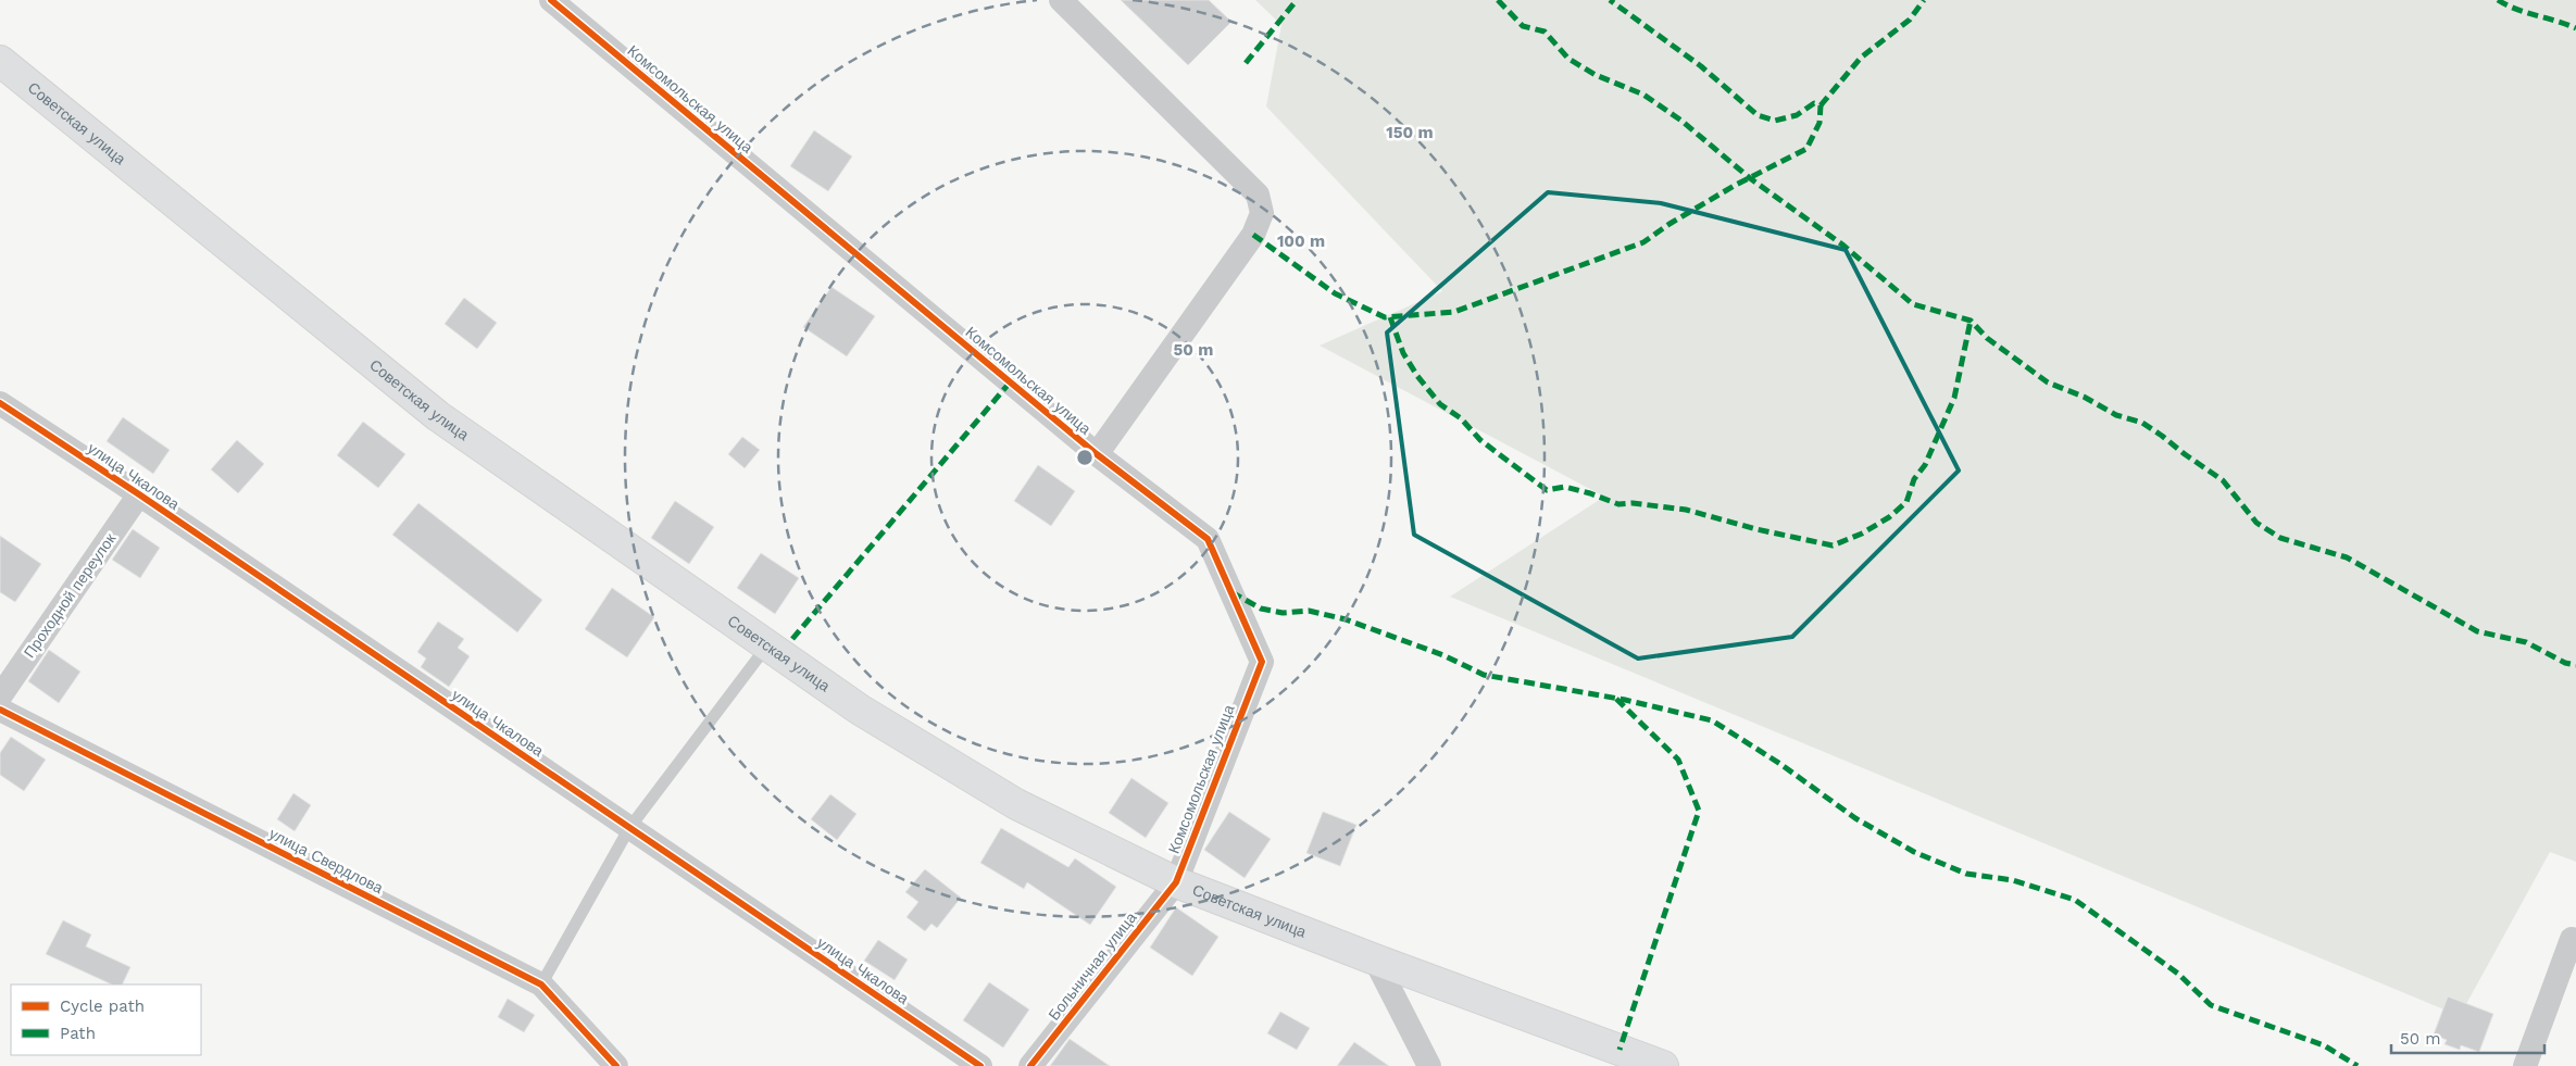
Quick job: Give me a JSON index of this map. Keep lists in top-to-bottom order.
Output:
{
  "streets": {
    "main road": ["Советская улица"],
    "street": [
      "Комсомольская улица",
      "улица Чкалова",
      "Проходной переулок",
      "улица Свердлова",
      "Больничная улица"
    ]
  },
  "crossings": [
    ["Комсомольская улица", "Советская улица"],
    ["Комсомольская улица", "Больничная улица"],
    ["Советская улица", "Больничная улица"],
    ["улица Чкалова", "Проходной переулок"]
  ],
  "legend": ["Cycle path", "Path"],
  "scale_bar": "50 m",
  "rings": ["150 m", "100 m", "50 m"]
}
